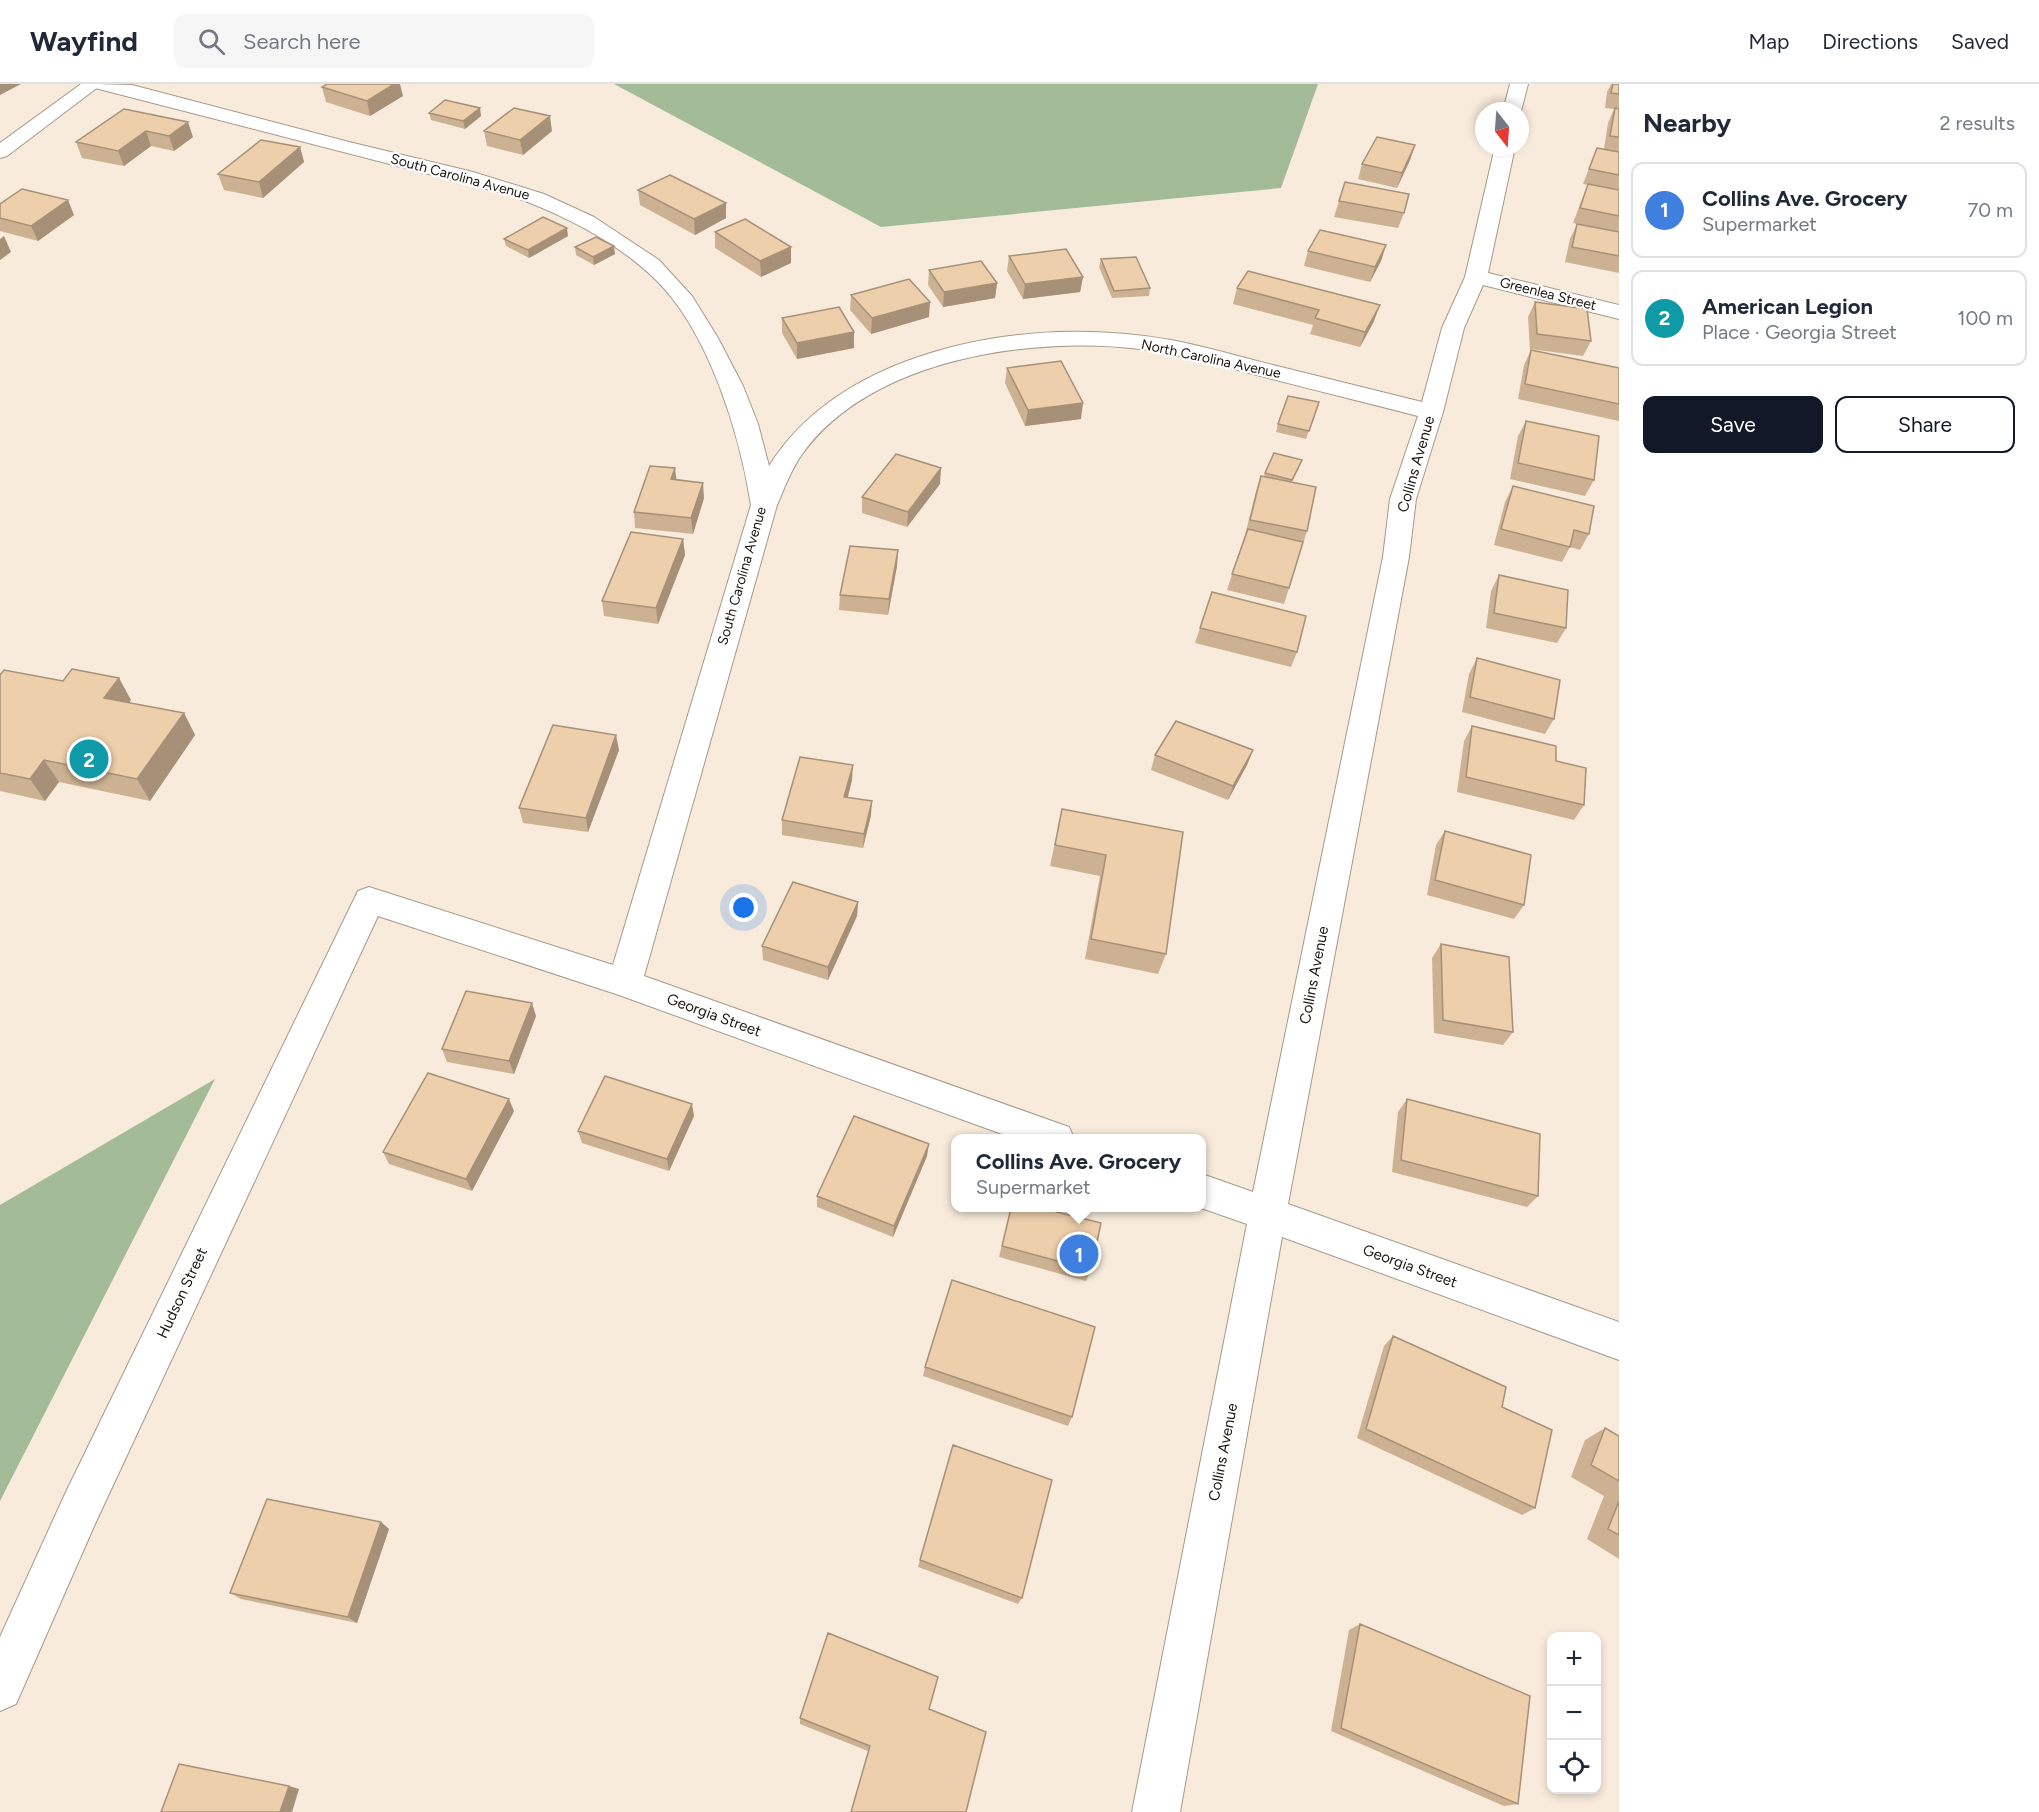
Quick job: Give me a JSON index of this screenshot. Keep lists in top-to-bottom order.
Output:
{
  "streets": {
    "street": [
      "South Carolina Avenue",
      "Greenlea Street",
      "North Carolina Avenue",
      "Collins Avenue",
      "Georgia Street",
      "Hudson Street"
    ]
  },
  "crossings": [
    ["South Carolina Avenue", "North Carolina Avenue"],
    ["South Carolina Avenue", "Georgia Street"],
    ["Greenlea Street", "Collins Avenue"],
    ["North Carolina Avenue", "Collins Avenue"],
    ["Collins Avenue", "Georgia Street"],
    ["Georgia Street", "Hudson Street"]
  ],
  "north": "bottom",
  "page": {
    "header": "Wayfind",
    "search": "Search here",
    "nav": ["Map", "Directions", "Saved"],
    "heading": ["Nearby", "2 results"],
    "list": [
      {
        "mark": "1",
        "name": "Collins Ave. Grocery",
        "note": "Supermarket",
        "value": "70 m"
      },
      {
        "mark": "2",
        "name": "American Legion",
        "note": "Place · Georgia Street",
        "value": "100 m"
      }
    ],
    "buttons": ["Save", "Share"],
    "pins": ["2", "1"],
    "popup": ["Collins Ave. Grocery", "Supermarket"],
    "map_buttons": ["+", "−"]
  }
}
